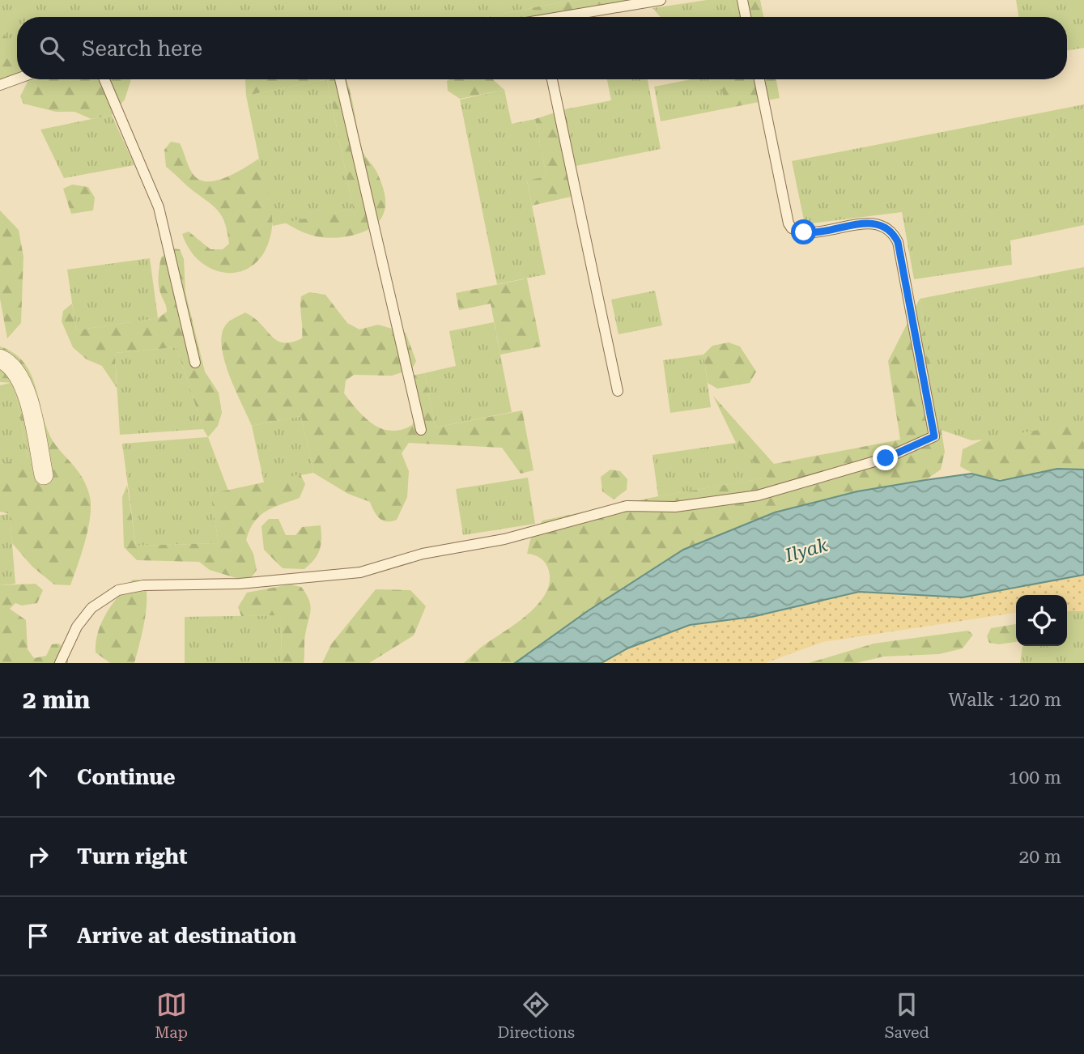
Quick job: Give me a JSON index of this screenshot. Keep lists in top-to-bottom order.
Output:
{
  "water": ["Ilyak"],
  "page": {
    "search": "Search here",
    "heading": ["2 min", "Walk · 120 m"],
    "list": [
      ["Continue", "100 m"],
      ["Turn right", "20 m"],
      "Arrive at destination"
    ],
    "nav": ["Map", "Directions", "Saved"]
  }
}
